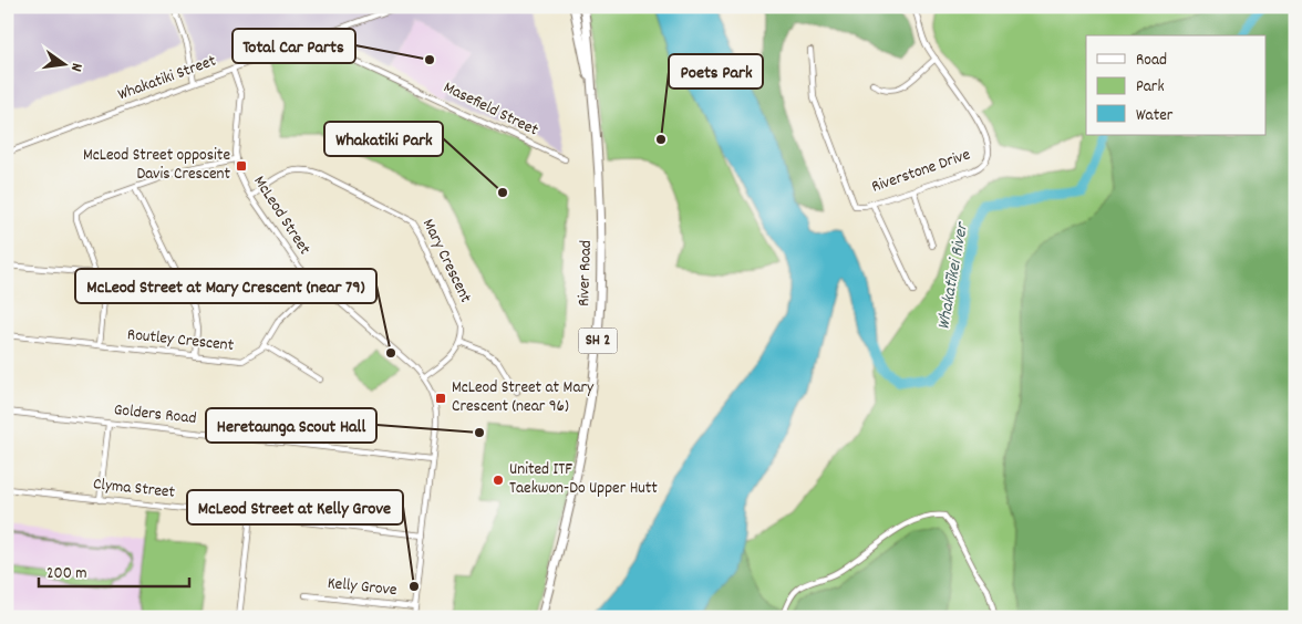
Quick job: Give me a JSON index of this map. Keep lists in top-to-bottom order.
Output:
{
  "streets": {
    "highway": ["River Road", "SH 2"],
    "street": [
      "Whakatiki Street",
      "Masefield Street",
      "Riverstone Drive",
      "McLeod Street",
      "Mary Crescent",
      "Routley Crescent",
      "Golders Road",
      "Clyma Street",
      "Kelly Grove"
    ]
  },
  "crossings": [
    ["Whakatiki Street", "Masefield Street"],
    ["Whakatiki Street", "McLeod Street"],
    ["McLeod Street", "Mary Crescent"],
    ["McLeod Street", "Routley Crescent"],
    ["McLeod Street", "Golders Road"],
    ["McLeod Street", "Clyma Street"],
    ["McLeod Street", "Kelly Grove"]
  ],
  "water": ["Whakatīkei River"],
  "places": {
    "other": [
      "Total Car Parts",
      "Poets Park",
      "Whakatiki Park",
      "McLeod Street at Mary Crescent (near 79)",
      "Heretaunga Scout Hall",
      "United ITF Taekwon-Do Upper Hutt",
      "McLeod Street at Kelly Grove"
    ],
    "transit": ["McLeod Street opposite Davis Crescent", "McLeod Street at Mary Crescent (near 96)"]
  },
  "legend": ["Road", "Park", "Water"],
  "scale_bar": "200 m",
  "north": "right"
}
